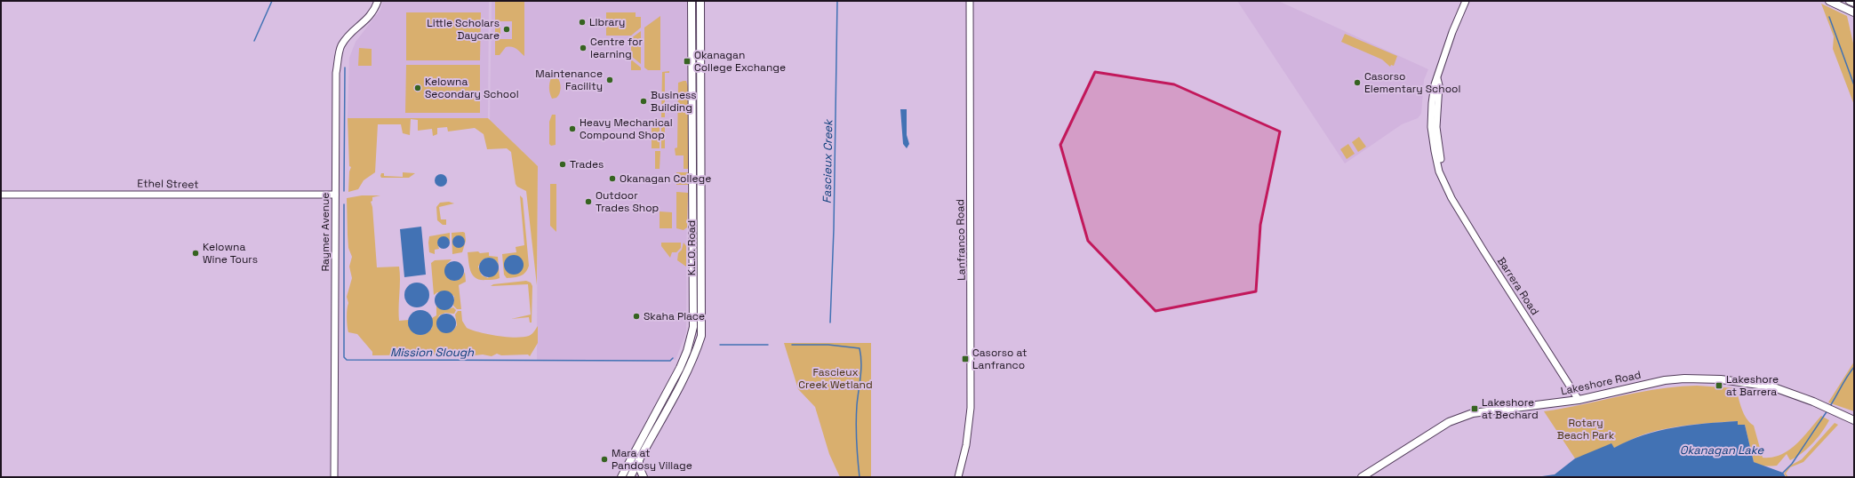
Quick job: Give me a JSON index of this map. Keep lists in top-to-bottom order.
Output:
{
  "streets": {
    "main road": ["K.L.O. Road", "Lakeshore Road"],
    "street": [
      "Ethel Street",
      "Raymer Avenue",
      "Lanfranco Road",
      "Barrera Road"
    ]
  },
  "crossings": [
    ["Ethel Street", "Raymer Avenue"],
    ["Barrera Road", "Lakeshore Road"]
  ],
  "water": ["Fascieux Creek", "Mission Slough", "Okanagan Lake"],
  "parks": ["Fascieux Creek Wetland", "Rotary Beach Park"],
  "places": {
    "other": [
      "LIbrary",
      "Little Scholars Daycare",
      "Centre for learning",
      "Maintenance Facility",
      "Casorso Elementary School",
      "Kelowna Secondary School",
      "Business Building",
      "Heavy Mechanical Compound Shop",
      "Trades",
      "Okanagan College",
      "Outdoor Trades Shop",
      "Kelowna Wine Tours",
      "Skaha Place",
      "Mara at Pandosy Village"
    ],
    "transit": [
      "Okanagan College Exchange",
      "Casorso at Lanfranco",
      "Lakeshore at Barrera",
      "Lakeshore at Bechard"
    ]
  }
}
